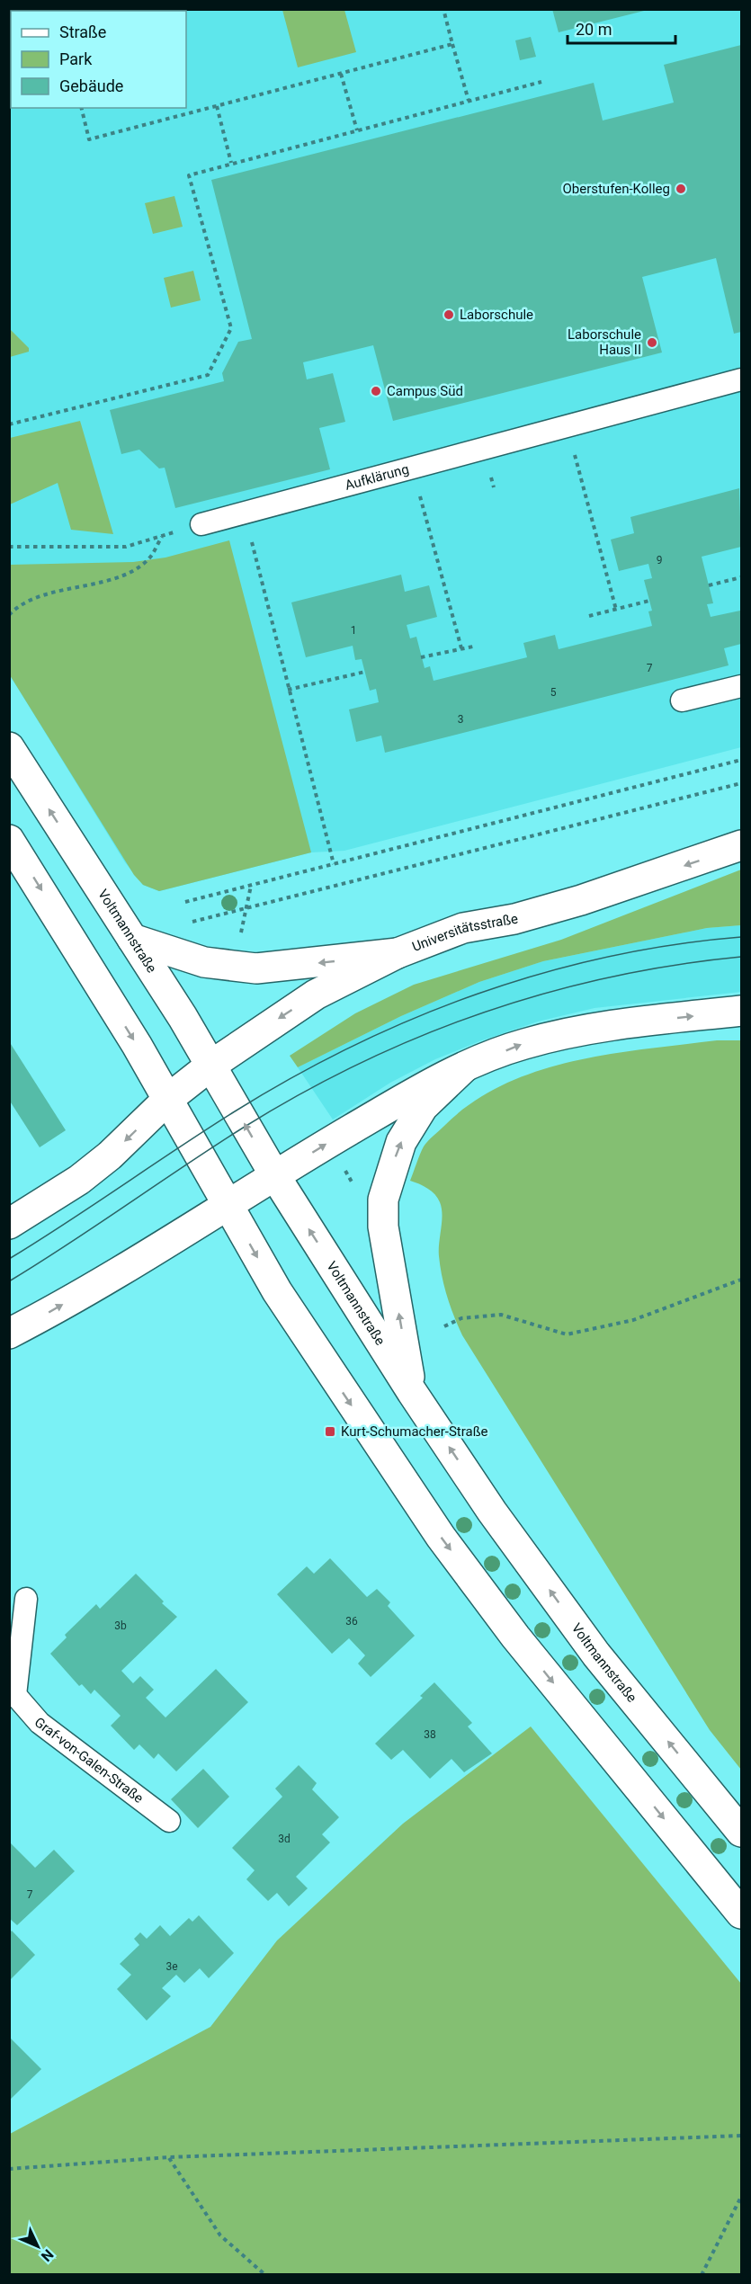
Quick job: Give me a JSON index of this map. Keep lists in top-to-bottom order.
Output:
{
  "streets": {
    "street": ["Voltmannstraße", "Universitätsstraße"],
    "lane": ["Aufklärung", "Graf-von-Galen-Straße"]
  },
  "crossings": [
    ["Voltmannstraße", "Universitätsstraße"]
  ],
  "places": {
    "other": [
      "Oberstufen-Kolleg",
      "Laborschule",
      "Laborschule Haus II",
      "Campus Süd"
    ],
    "transit": ["Kurt-Schumacher-Straße"]
  },
  "house_numbers": [
    "9",
    "1",
    "7",
    "5",
    "3",
    "36",
    "3b",
    "38",
    "3d",
    "7",
    "3e"
  ],
  "legend": ["Straße", "Park", "Gebäude"],
  "scale_bar": "20 m",
  "north": "bottom right"
}
